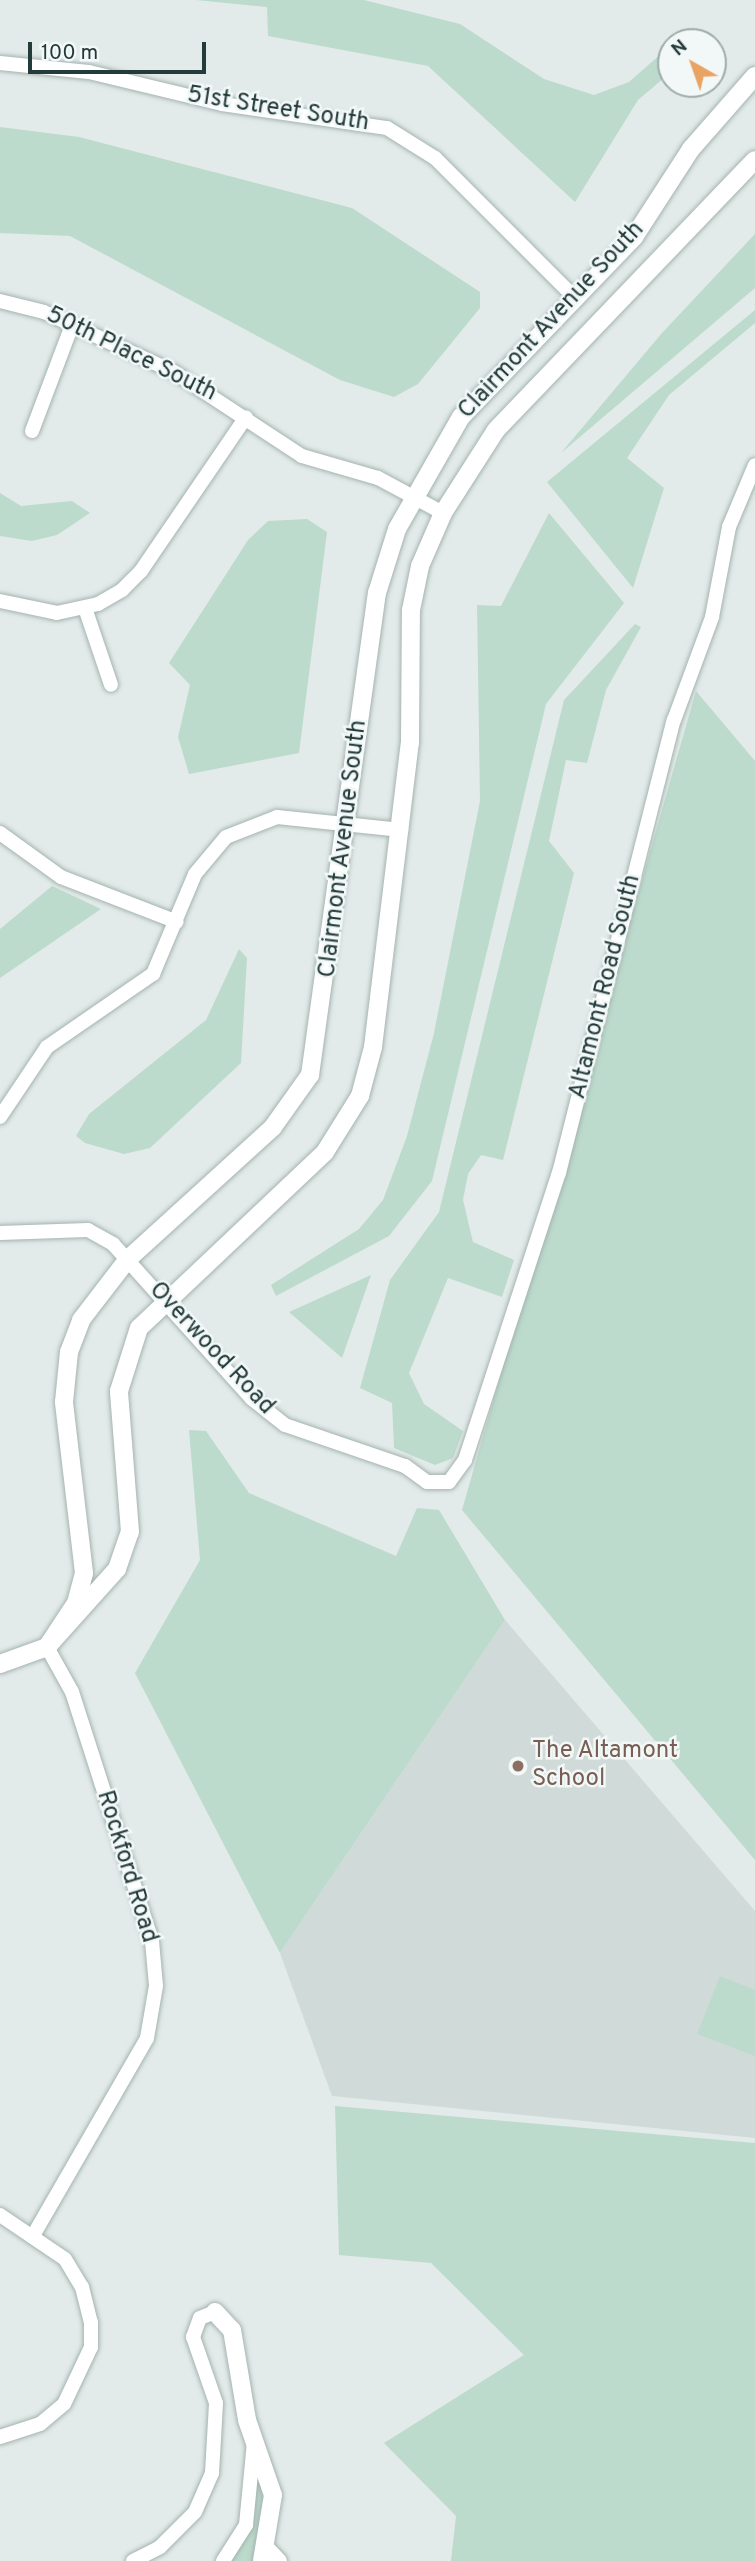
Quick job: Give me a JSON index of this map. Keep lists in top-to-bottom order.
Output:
{
  "streets": {
    "street": [
      "51st Street South",
      "Clairmont Avenue South",
      "50th Place South",
      "Altamont Road South",
      "Overwood Road",
      "Rockford Road"
    ]
  },
  "crossings": [
    ["51st Street South", "Clairmont Avenue South"],
    ["Clairmont Avenue South", "50th Place South"],
    ["Clairmont Avenue South", "Overwood Road"],
    ["Clairmont Avenue South", "Rockford Road"],
    ["Altamont Road South", "Overwood Road"]
  ],
  "places": ["The Altamont School"],
  "scale_bar": "100 m",
  "north": "top left"
}
